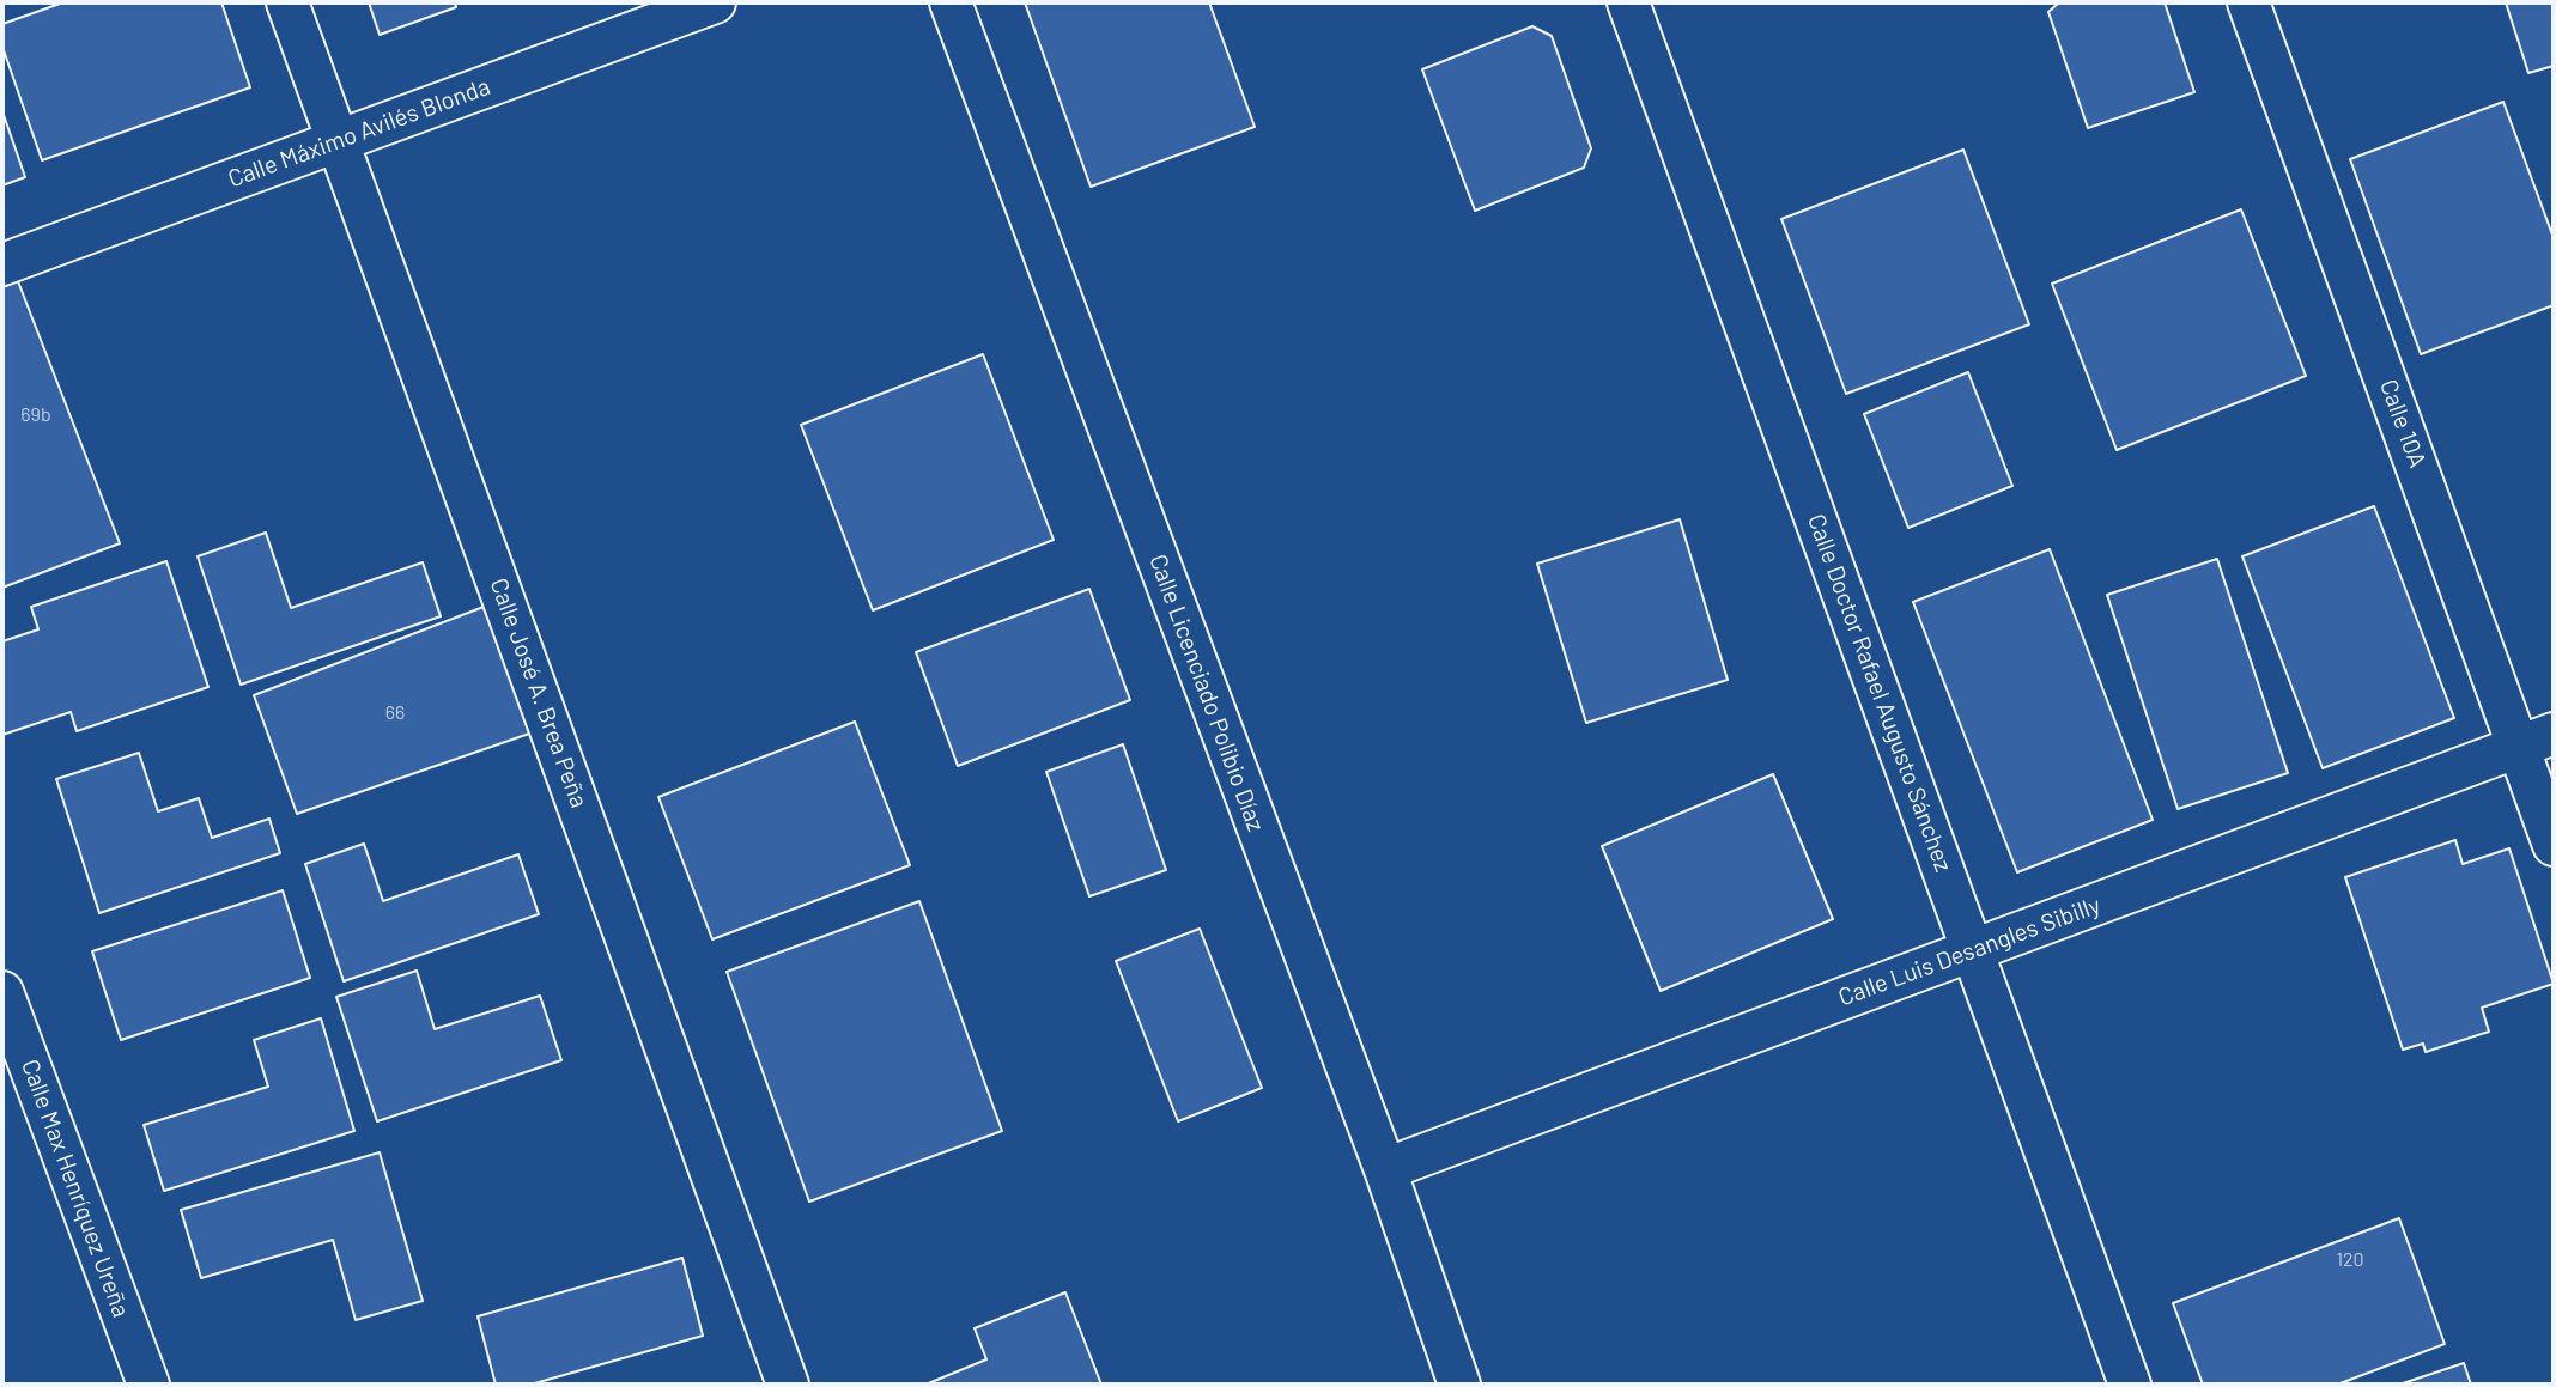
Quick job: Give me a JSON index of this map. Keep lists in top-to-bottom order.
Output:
{
  "streets": {
    "street": [
      "Calle Máximo Avilés Blonda",
      "Calle 10A",
      "Calle José A. Brea Peña",
      "Calle Licenciado Polibio Díaz",
      "Calle Doctor Rafael Augusto Sánchez",
      "Calle Luis Desangles Sibilly",
      "Calle Max Henríquez Ureña"
    ]
  },
  "crossings": [
    ["Calle Máximo Avilés Blonda", "Calle José A. Brea Peña"],
    ["Calle 10A", "Calle Luis Desangles Sibilly"],
    ["Calle Licenciado Polibio Díaz", "Calle Luis Desangles Sibilly"],
    ["Calle Doctor Rafael Augusto Sánchez", "Calle Luis Desangles Sibilly"]
  ],
  "house_numbers": ["69b", "66", "120"]
}
